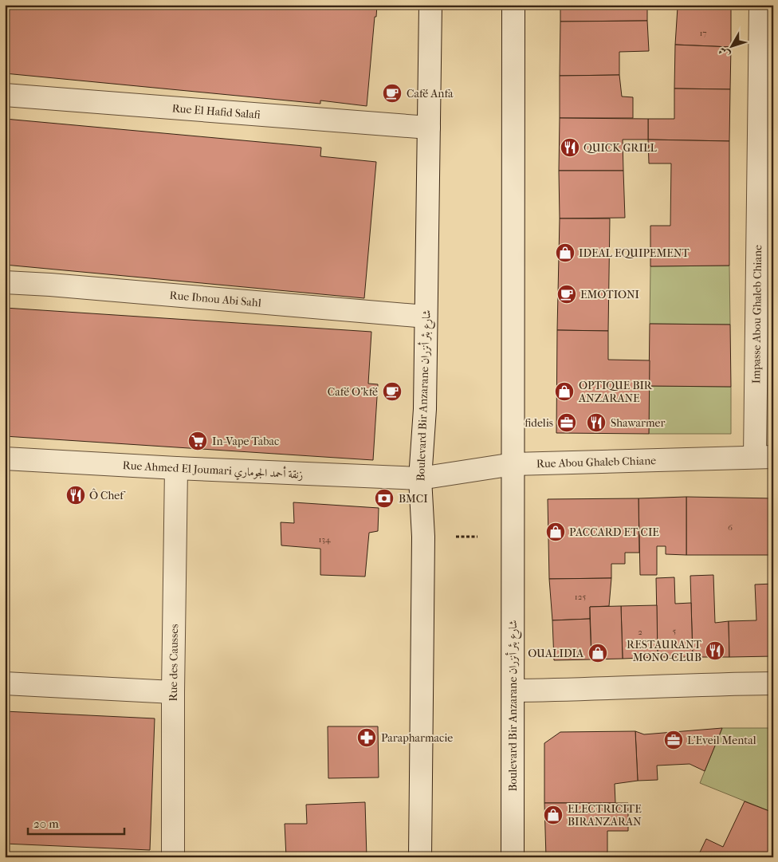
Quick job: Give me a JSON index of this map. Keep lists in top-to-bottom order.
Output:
{
  "streets": {
    "street": [
      "Rue El Hafid Salafi",
      "Rue Ibnou Abi Sahl",
      "Impasse Abou Ghaleb Chiane",
      "Boulevard Bir Anzarane شارع بئر أنزران",
      "Rue Abou Ghaleb Chiane",
      "Rue Ahmed El Joumari زنقة أحمد الجوماري",
      "Rue des Causses"
    ]
  },
  "crossings": [
    ["Rue El Hafid Salafi", "Boulevard Bir Anzarane شارع بئر أنزران"],
    ["Rue Ibnou Abi Sahl", "Boulevard Bir Anzarane شارع بئر أنزران"],
    ["Impasse Abou Ghaleb Chiane", "Rue Abou Ghaleb Chiane"],
    ["Boulevard Bir Anzarane شارع بئر أنزران", "Rue Abou Ghaleb Chiane"],
    ["Boulevard Bir Anzarane شارع بئر أنزران", "Rue Ahmed El Joumari زنقة أحمد الجوماري"],
    ["Rue Abou Ghaleb Chiane", "Rue Ahmed El Joumari زنقة أحمد الجوماري"],
    ["Rue Ahmed El Joumari زنقة أحمد الجوماري", "Rue des Causses"]
  ],
  "places": {
    "cafe": ["Café Anfa", "EMOTIONI", "Café O'kfé"],
    "restaurant": [
      "QUICK GRILL",
      "Shawarmer",
      "Ô Chef",
      "RESTAURANT MONO-CLUB"
    ],
    "shop": [
      "IDEAL EQUIPEMENT",
      "OPTIQUE BIR ANZARANE",
      "PACCARD ET CIE",
      "OUALIDIA",
      "ELECTRICITE BIRANZARAN"
    ],
    "office": ["fidelis", "L'Eveil Mental"],
    "supermarket": ["In-Vape Tabac"],
    "bank": ["BMCI"],
    "pharmacy": ["Parapharmacie"]
  },
  "house_numbers": [
    "17",
    "6",
    "134",
    "125",
    "5",
    "2"
  ],
  "scale_bar": "20 m",
  "north": "bottom left"
}
